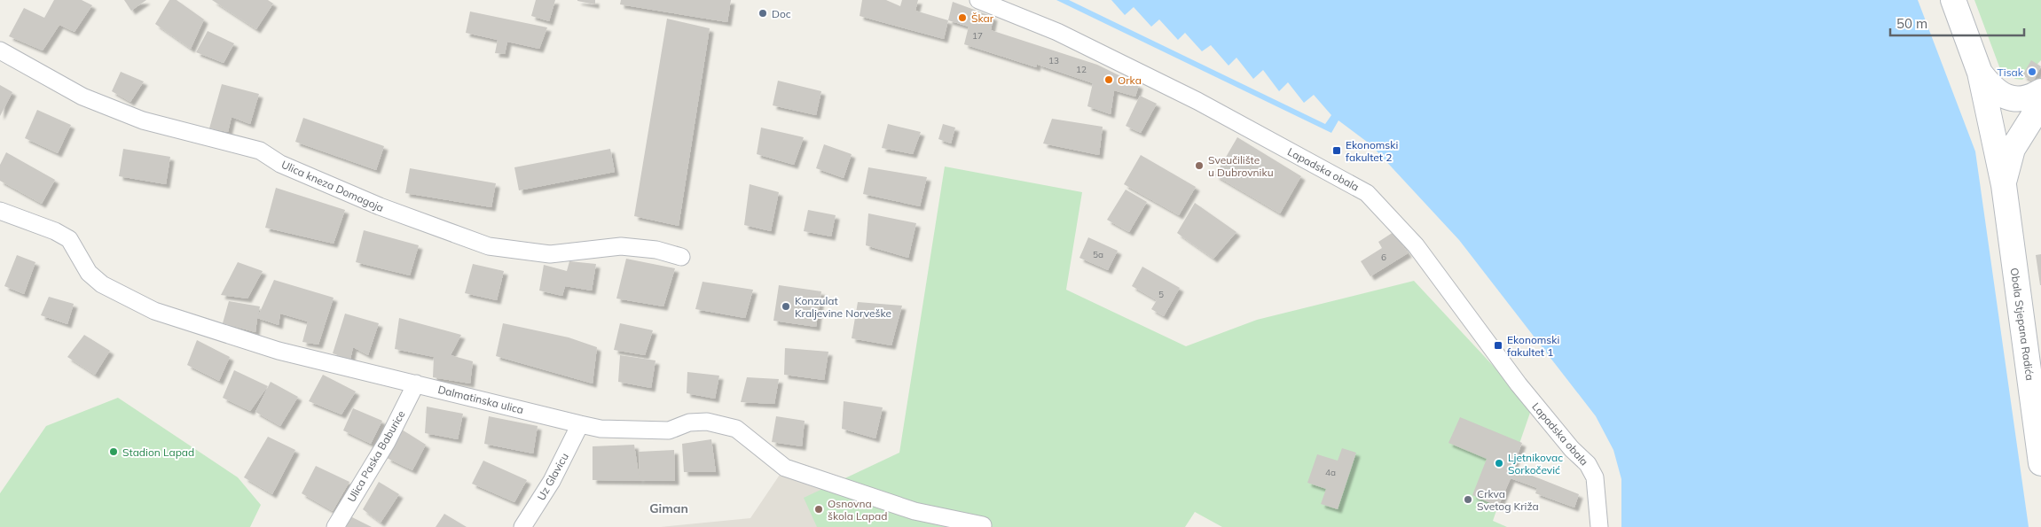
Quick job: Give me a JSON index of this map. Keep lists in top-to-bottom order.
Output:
{
  "streets": {
    "main road": ["Obala Stjepana Radića"],
    "street": [
      "Lapadska obala",
      "Ulica kneza Domagoja",
      "Dalmatinska ulica",
      "Ulica Paska Baburice",
      "Uz Glavicu"
    ]
  },
  "crossings": [
    ["Dalmatinska ulica", "Ulica Paska Baburice"],
    ["Dalmatinska ulica", "Uz Glavicu"]
  ],
  "districts": ["Giman"],
  "places": {
    "other": [
      "Doc",
      "Škar",
      "Tisak",
      "Orka",
      "Sveučilište u Dubrovniku",
      "Konzulat Kraljevine Norveške",
      "Stadion Lapad",
      "Ljetnikovac Sorkočević",
      "Crkva Svetog Križa",
      "Osnovna škola Lapad"
    ],
    "transit": ["Ekonomski fakultet 2", "Ekonomski fakultet 1"]
  },
  "house_numbers": [
    "17",
    "13",
    "12",
    "5a",
    "6",
    "5",
    "4a"
  ],
  "scale_bar": "50 m"
}
